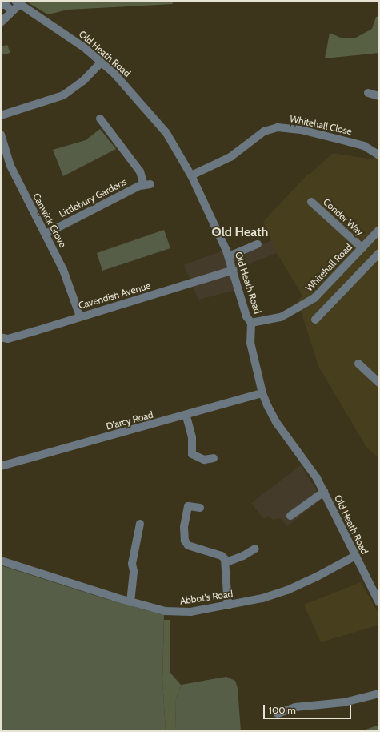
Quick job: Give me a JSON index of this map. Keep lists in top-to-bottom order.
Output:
{
  "streets": {
    "street": [
      "Old Heath Road",
      "Whitehall Close",
      "Littlebury Gardens",
      "Conder Way",
      "Canwick Grove",
      "Whitehall Road",
      "Cavendish Avenue",
      "D'arcy Road",
      "Abbot's Road"
    ]
  },
  "crossings": [
    ["Old Heath Road", "Whitehall Close"],
    ["Old Heath Road", "Whitehall Road"],
    ["Old Heath Road", "Cavendish Avenue"],
    ["Old Heath Road", "D'arcy Road"],
    ["Old Heath Road", "Abbot's Road"],
    ["Littlebury Gardens", "Canwick Grove"],
    ["Conder Way", "Whitehall Road"],
    ["Canwick Grove", "Cavendish Avenue"]
  ],
  "districts": ["Old Heath"],
  "scale_bar": "100 m"
}
